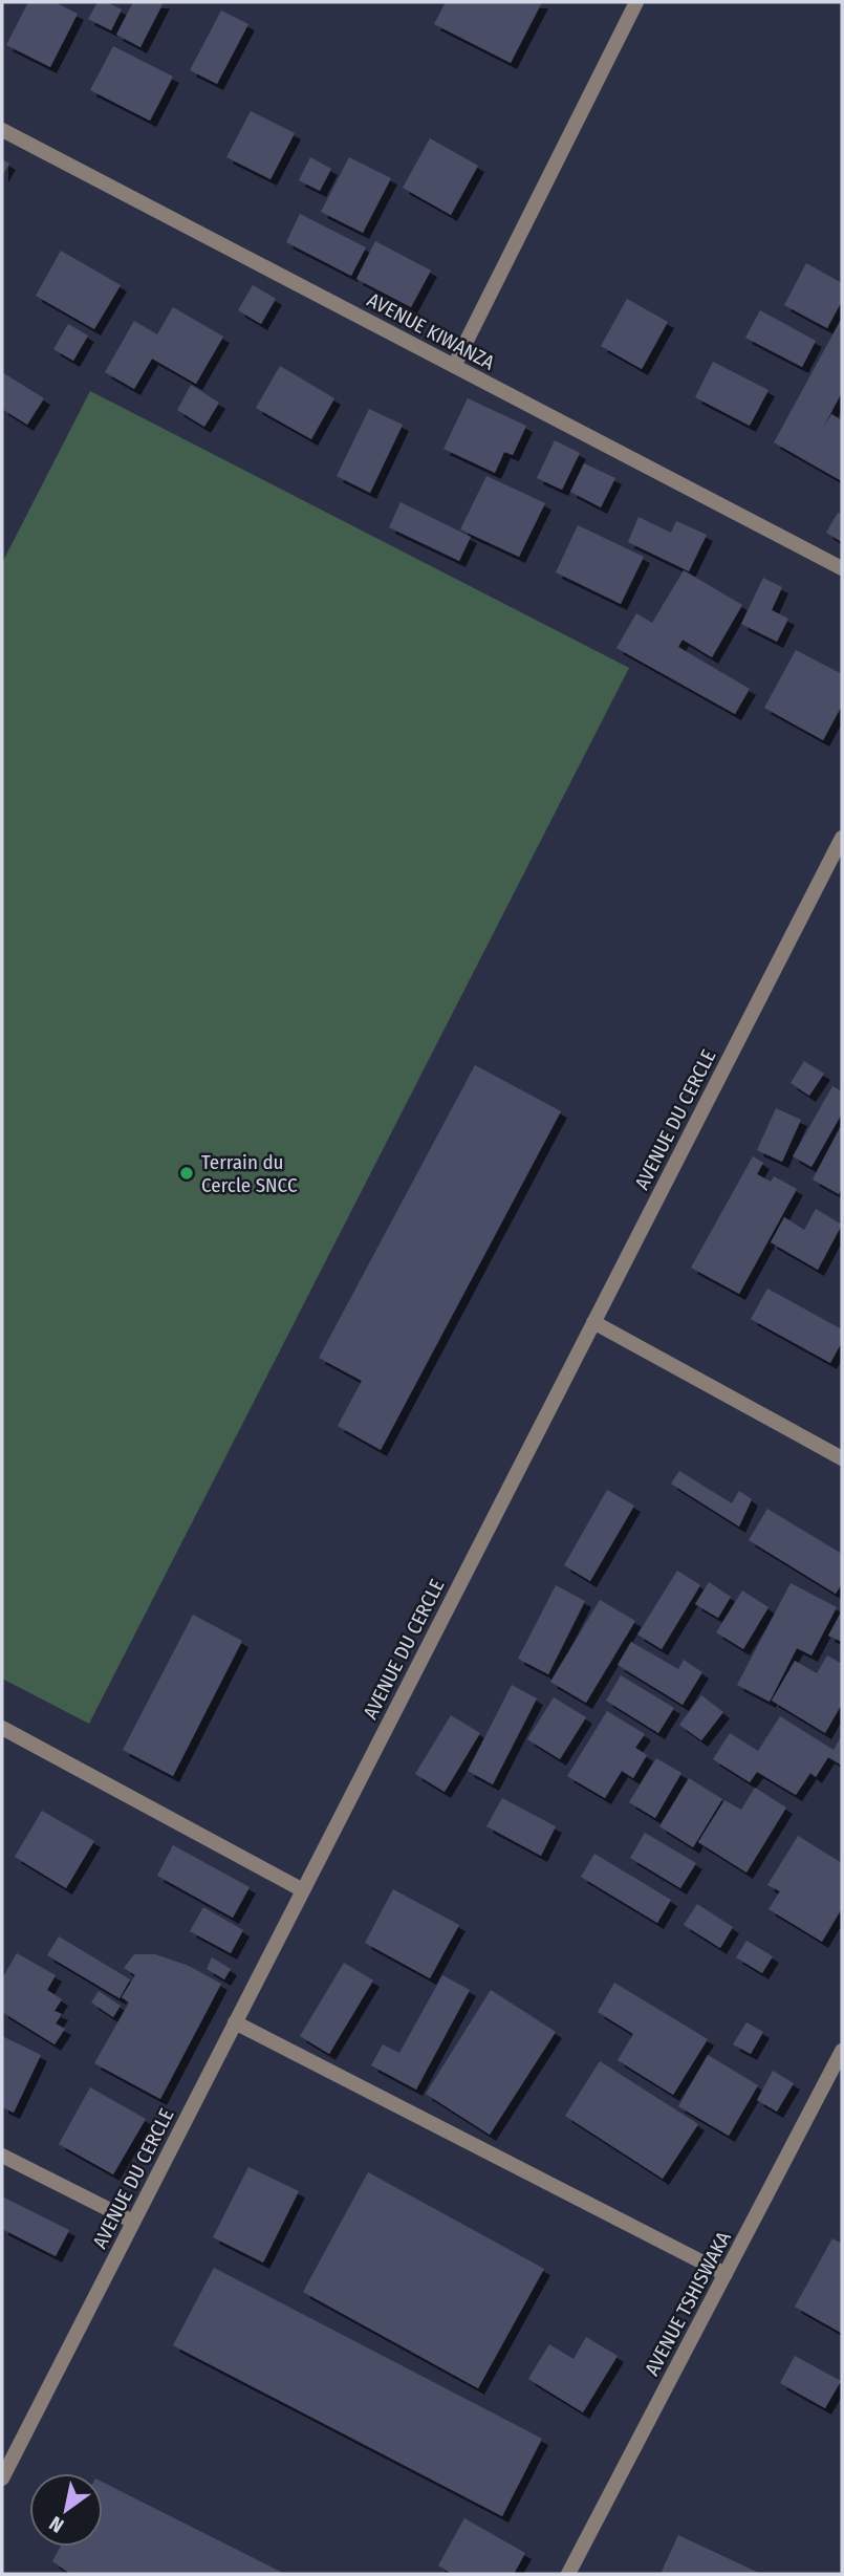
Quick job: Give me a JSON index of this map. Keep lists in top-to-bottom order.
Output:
{
  "streets": {
    "street": ["AVENUE KIWANZA", "AVENUE DU CERCLE", "AVENUE TSHISWAKA"]
  },
  "places": ["Terrain du Cercle SNCC"],
  "north": "bottom left"
}
